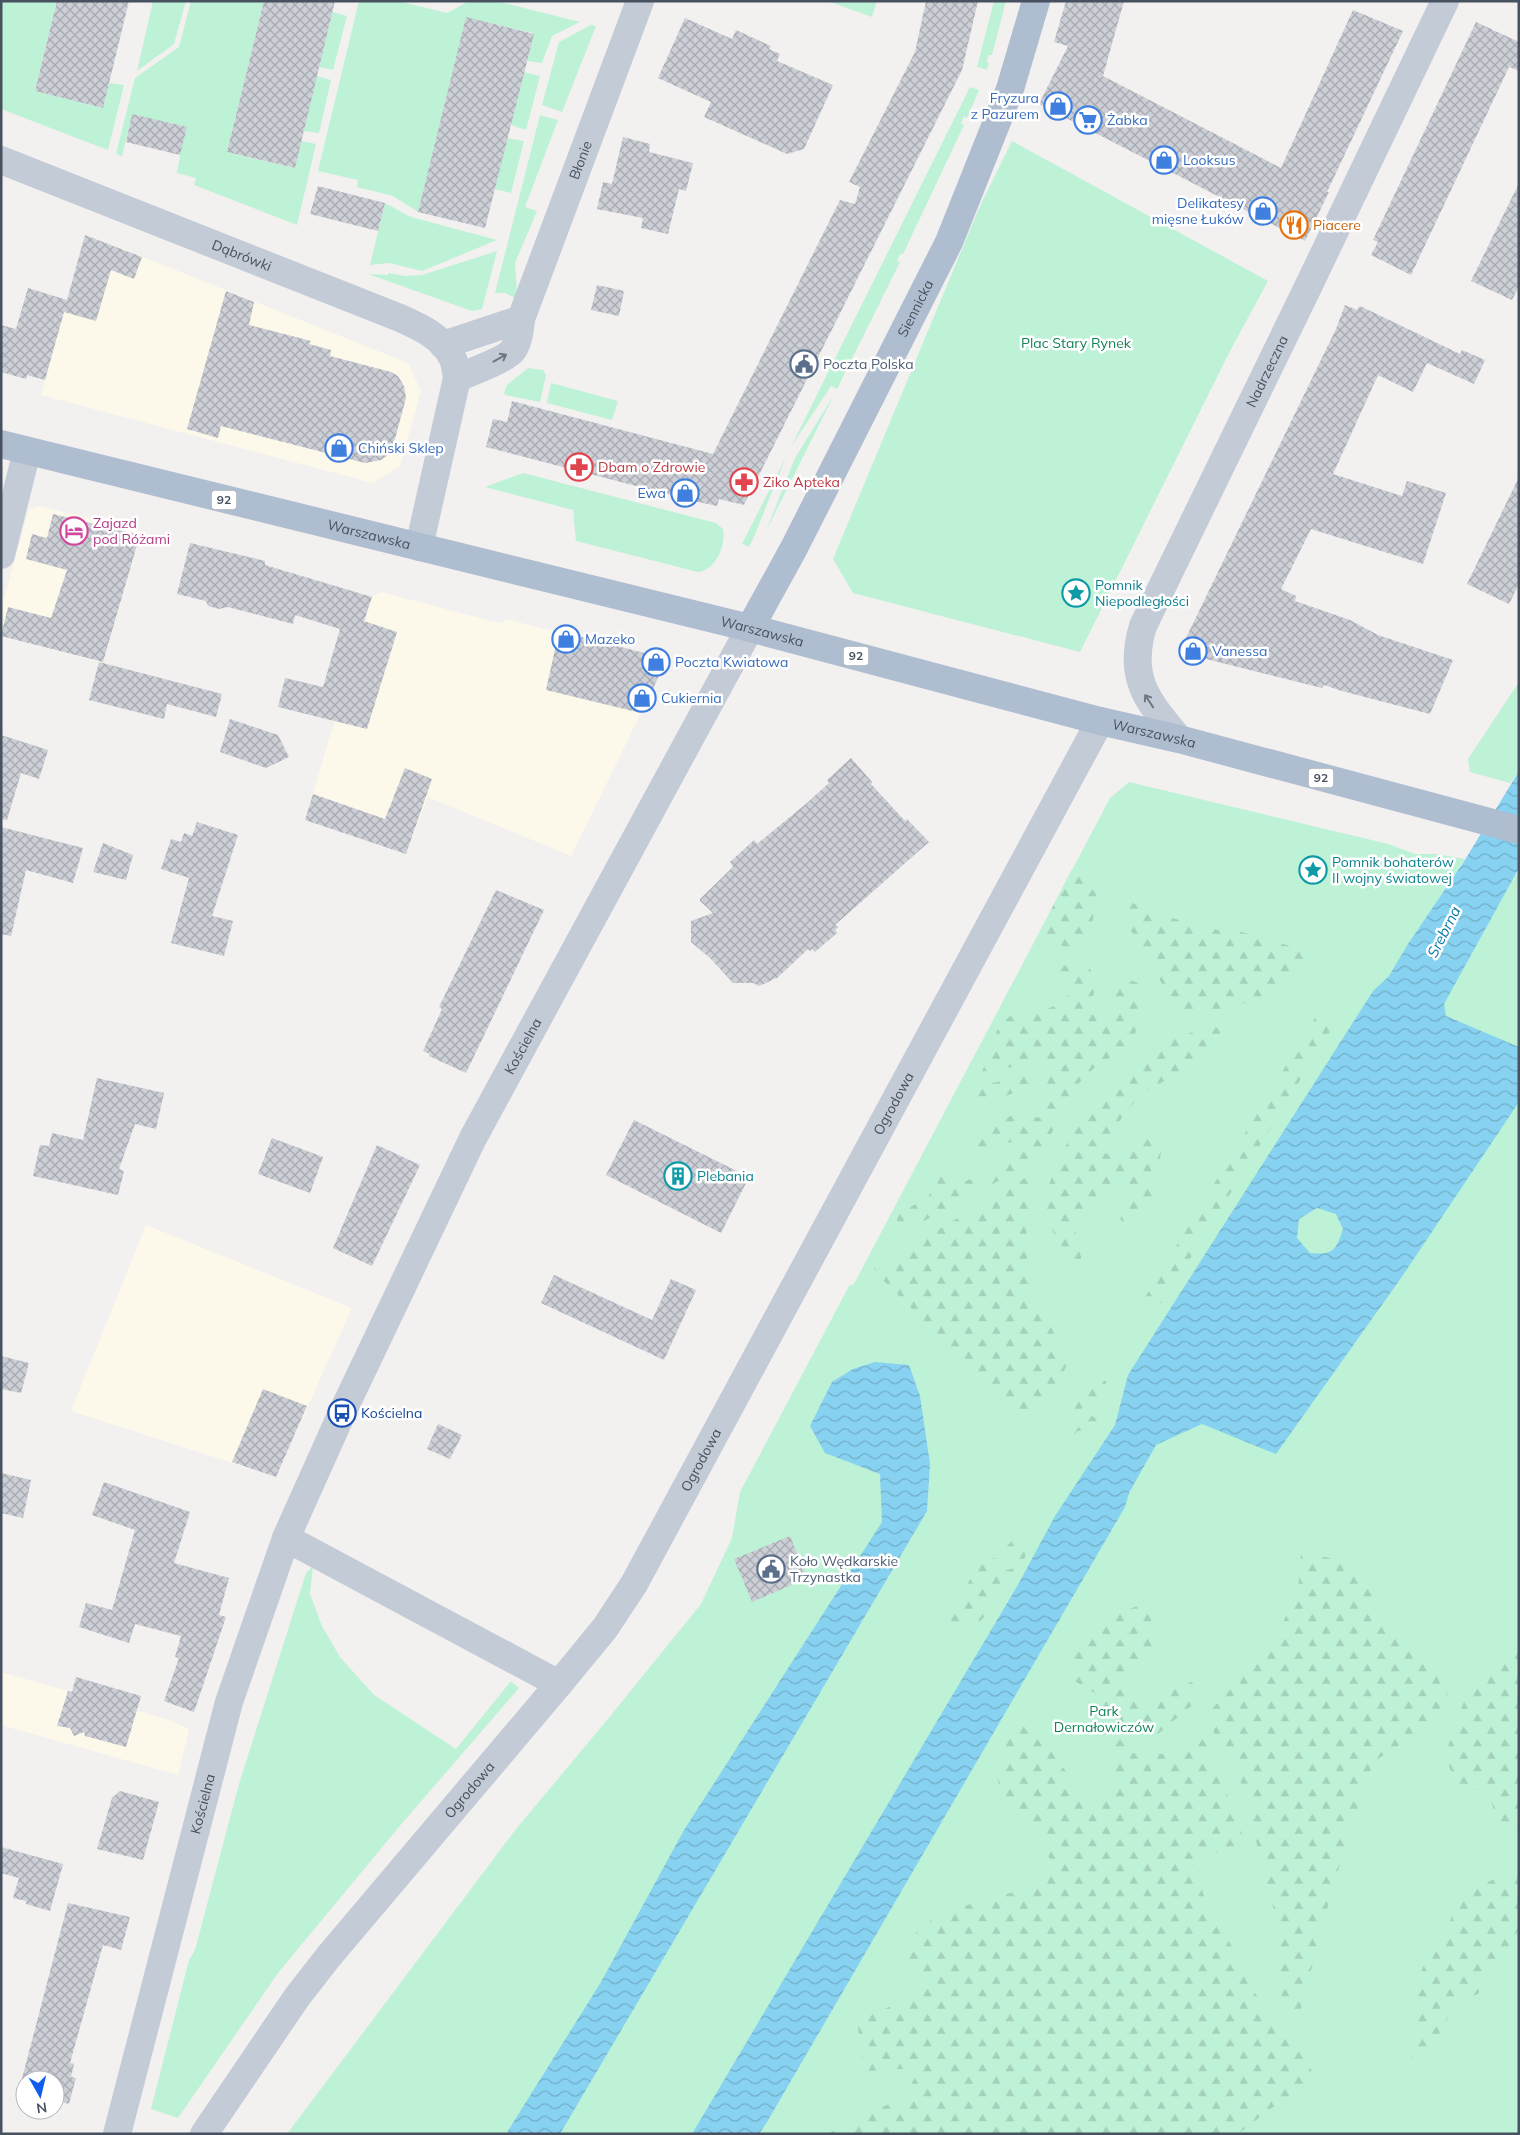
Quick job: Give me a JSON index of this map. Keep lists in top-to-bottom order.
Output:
{
  "streets": {
    "main road": ["Siennicka", "92", "Warszawska"],
    "street": [
      "Błonie",
      "Dąbrówki",
      "Nadrzeczna",
      "Kościelna",
      "Ogrodowa"
    ]
  },
  "crossings": [
    ["Błonie", "Dąbrówki"],
    ["Siennicka", "Warszawska"],
    ["Siennicka", "Kościelna"],
    ["Nadrzeczna", "Warszawska"],
    ["Warszawska", "Kościelna"],
    ["Warszawska", "Ogrodowa"]
  ],
  "one_way": ["Nadrzeczna"],
  "water": ["Srebrna"],
  "parks": ["Plac Stary Rynek", "Park Dernałowiczów"],
  "places": {
    "shop": [
      "Fryzura z Pazurem",
      "Looksus",
      "Delikatesy mięsne Łuków",
      "Chiński Sklep",
      "Ewa",
      "Mazeko",
      "Vanessa",
      "Poczta Kwiatowa",
      "Cukiernia"
    ],
    "supermarket": ["Żabka"],
    "restaurant": ["Piacere"],
    "public building": ["Poczta Polska", "Koło Wędkarskie Trzynastka"],
    "pharmacy": ["Dbam o Zdrowie", "Ziko Apteka"],
    "hotel": ["Zajazd pod Różami"],
    "place": ["Pomnik Niepodległości", "Pomnik bohaterów II wojny światowej"],
    "building": ["Plebania"],
    "bus stop": ["Kościelna"]
  },
  "north": "bottom"
}
